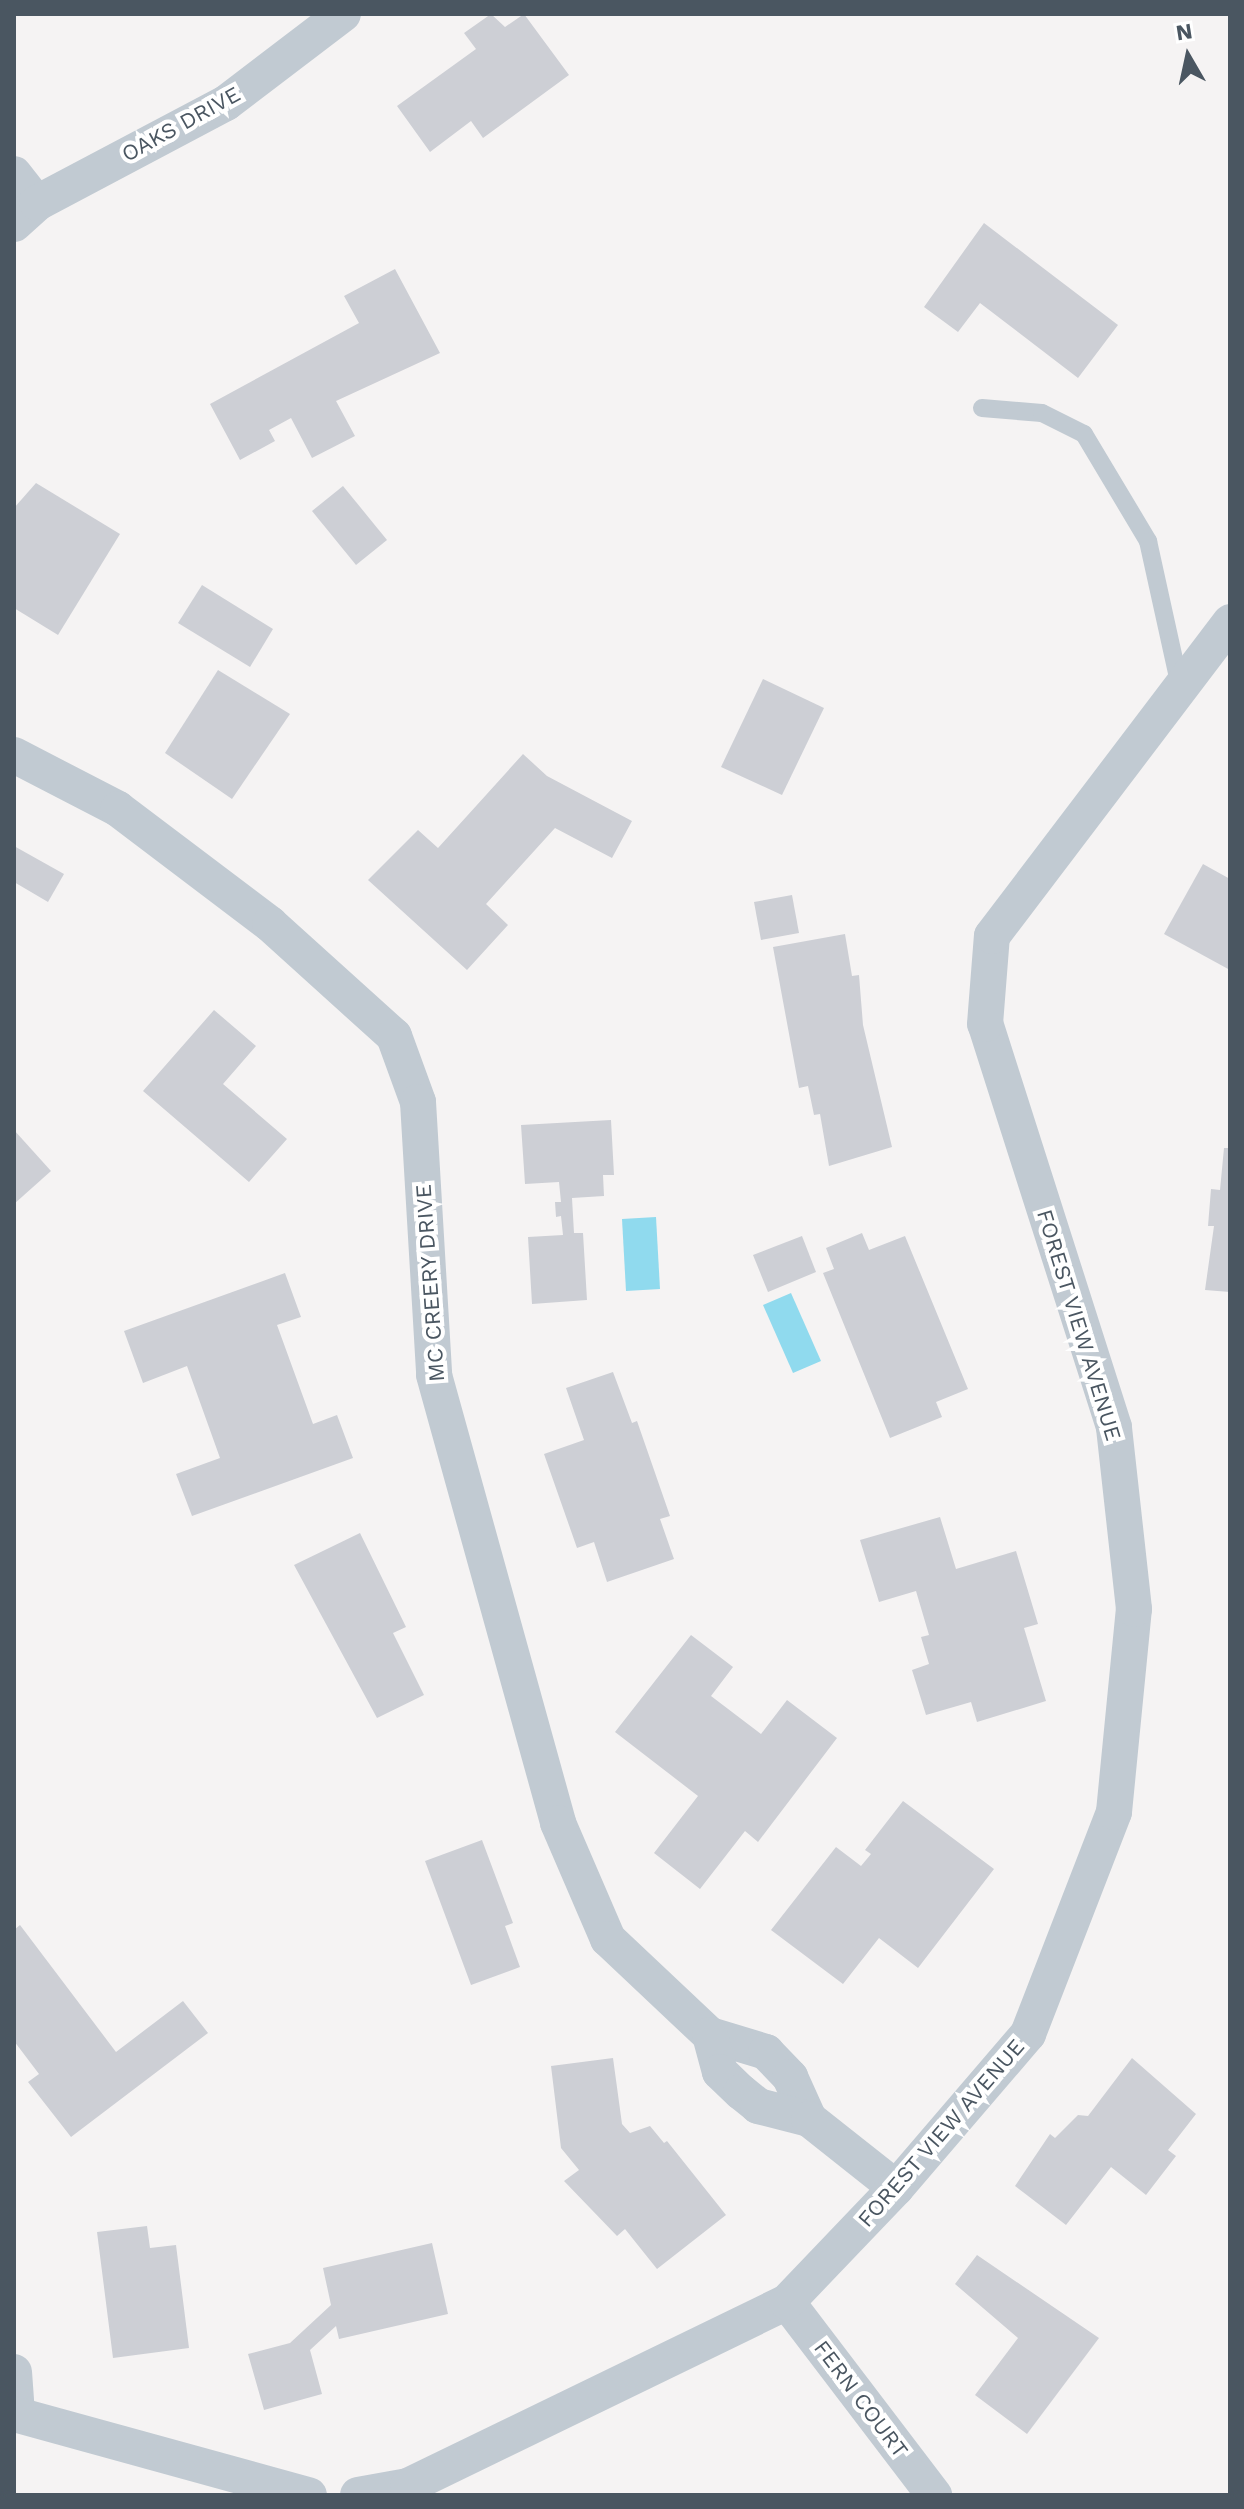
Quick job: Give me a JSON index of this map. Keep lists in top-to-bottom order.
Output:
{
  "streets": {
    "street": [
      "OAKS DRIVE",
      "MC CREERY DRIVE",
      "FOREST VIEW AVENUE",
      "FERN COURT"
    ]
  },
  "crossings": [
    ["MC CREERY DRIVE", "FOREST VIEW AVENUE"],
    ["FOREST VIEW AVENUE", "FERN COURT"]
  ],
  "north": "top"
}
